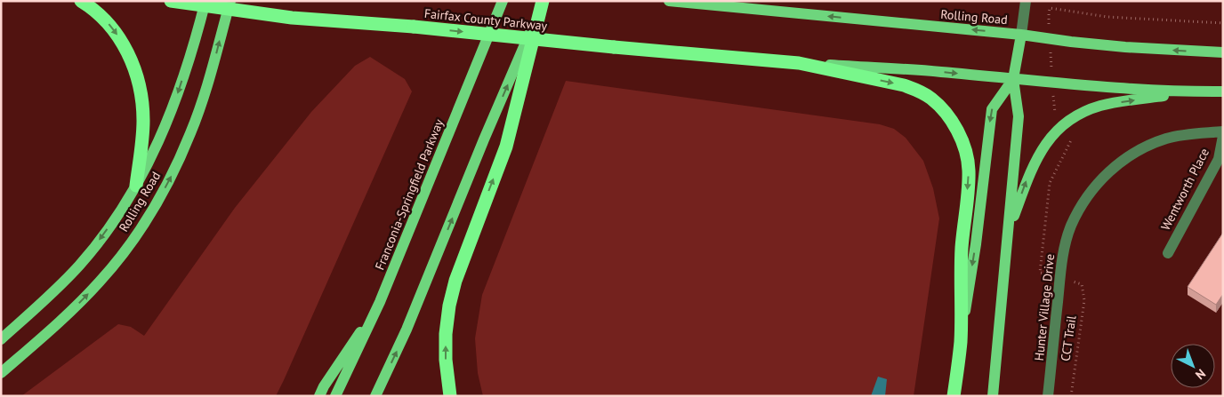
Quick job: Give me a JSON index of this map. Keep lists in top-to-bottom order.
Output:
{
  "streets": {
    "highway": ["Fairfax County Parkway"],
    "main road": ["Rolling Road", "Franconia-Springfield Parkway"],
    "street": ["Wentworth Place", "Hunter Village Drive"],
    "path": ["CCT Trail"]
  },
  "crossings": [
    ["Rolling Road", "Fairfax County Parkway"]
  ],
  "one_way": ["Fairfax County Parkway"],
  "north": "bottom right"
}
